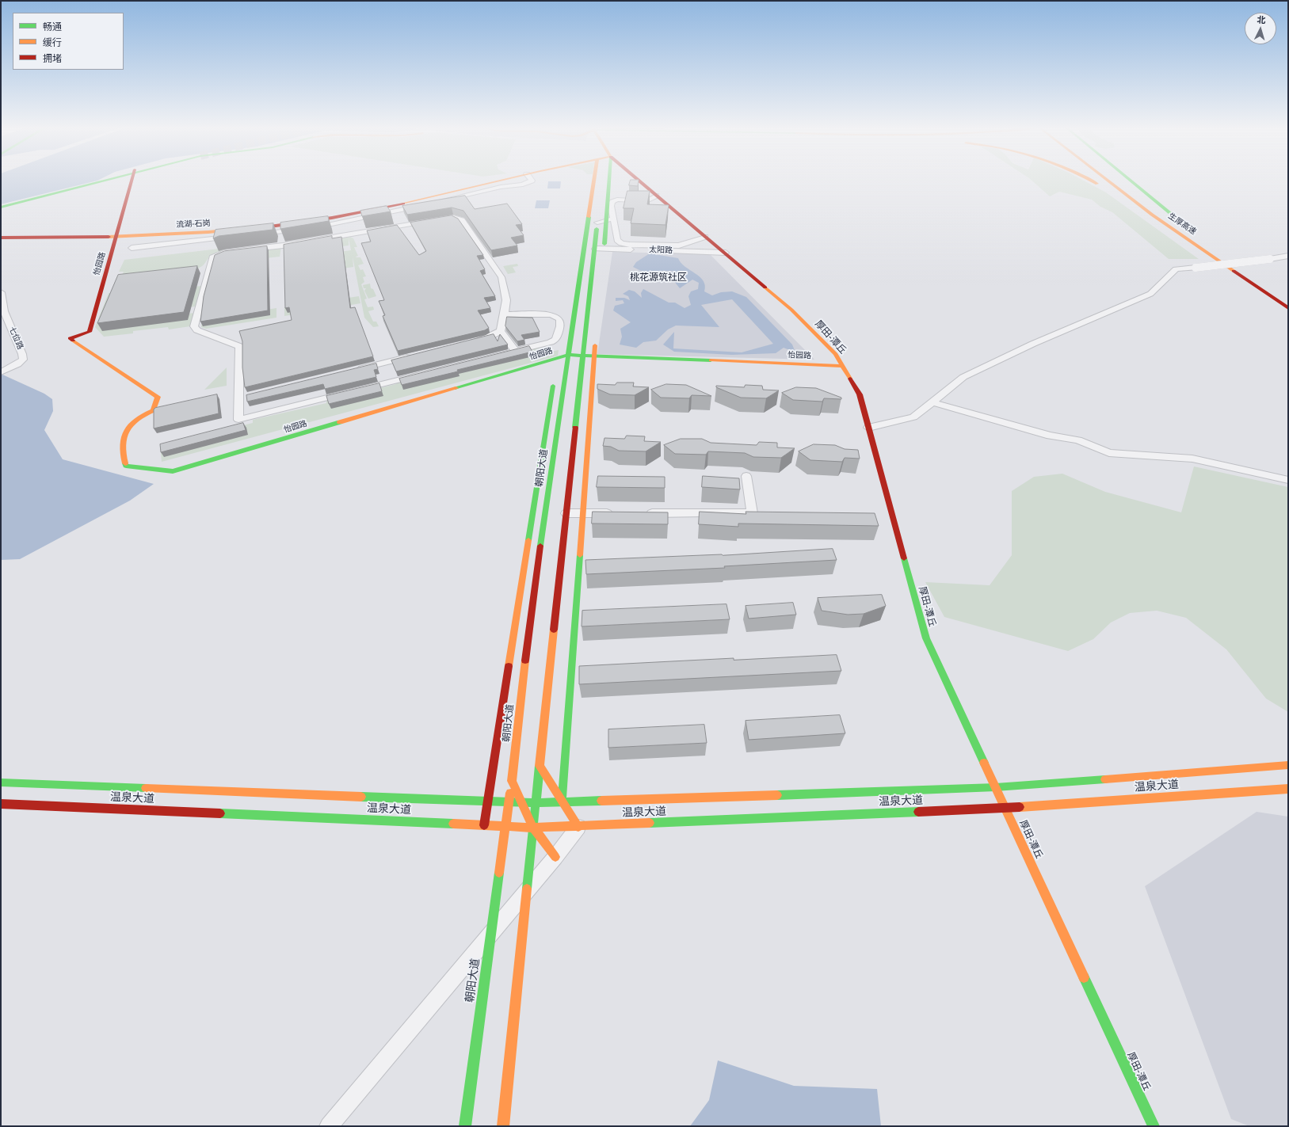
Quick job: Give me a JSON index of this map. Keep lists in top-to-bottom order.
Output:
{
  "streets": {
    "main road": [
      "流湖-石岗",
      "生厚高速",
      "怡园路",
      "厚田-潭丘",
      "朝阳大道",
      "温泉大道"
    ],
    "street": ["太阳路", "七位路"]
  },
  "crossings": [
    ["流湖-石岗", "怡园路"],
    ["太阳路", "厚田-潭丘"],
    ["怡园路", "厚田-潭丘"],
    ["怡园路", "朝阳大道"],
    ["厚田-潭丘", "温泉大道"],
    ["朝阳大道", "温泉大道"]
  ],
  "districts": ["桃花源筑社区"],
  "legend": ["畅通", "缓行", "拥堵"],
  "north": "top"
}
